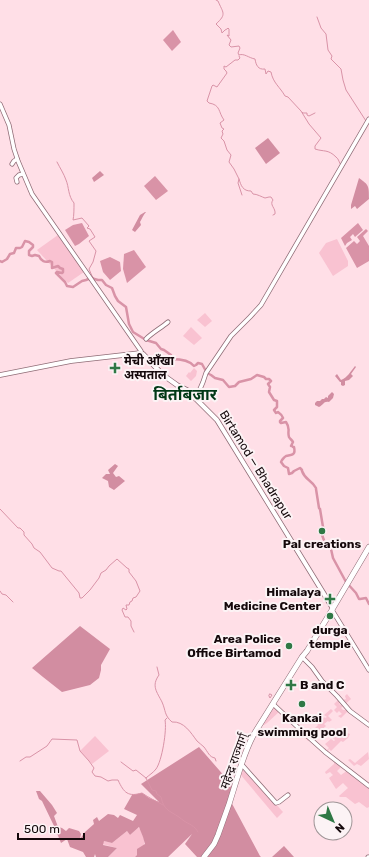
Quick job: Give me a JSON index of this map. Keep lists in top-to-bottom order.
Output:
{
  "streets": {
    "highway": ["महेन्द्र राज्मार्ग्"],
    "main road": ["Birtamod — Bhadrapur"]
  },
  "crossings": [
    ["Birtamod — Bhadrapur", "महेन्द्र राज्मार्ग्"]
  ],
  "districts": ["बिर्ताबजार"],
  "places": {
    "health": ["मेची आँखा अस्पताल", "Himalaya Medicine Center", "B and C"],
    "other": [
      "Pal creations",
      "durga temple",
      "Area Police Office Birtamod",
      "Kankai swimming pool"
    ]
  },
  "scale_bar": "500 m",
  "north": "bottom right"
}
